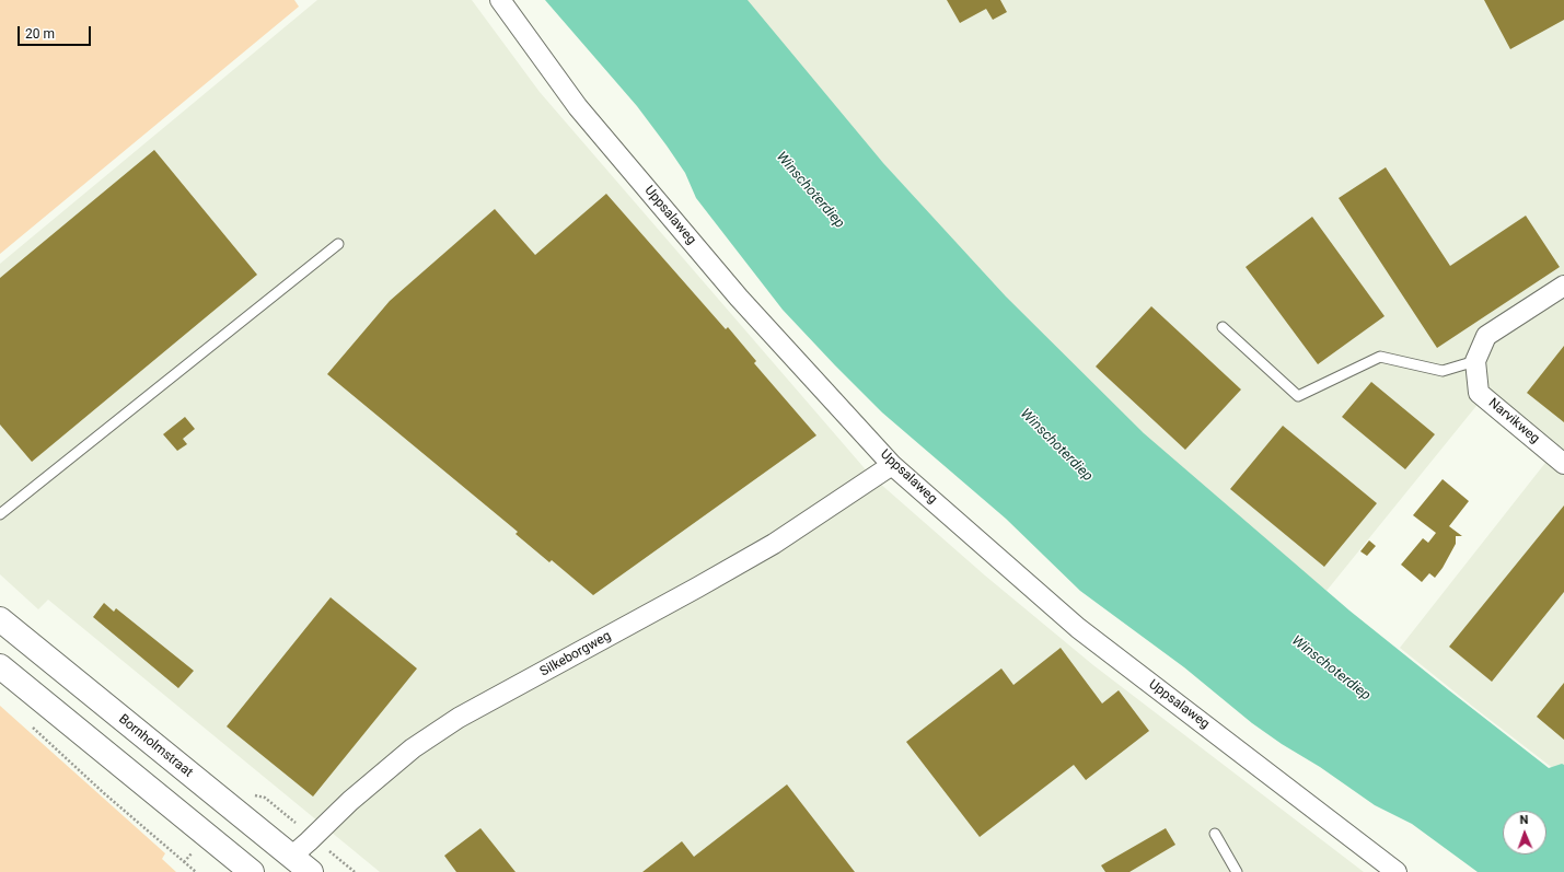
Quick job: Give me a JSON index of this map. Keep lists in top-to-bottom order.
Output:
{
  "streets": {
    "street": [
      "Uppsalaweg",
      "Narvikweg",
      "Silkeborgweg",
      "Bornholmstraat"
    ]
  },
  "crossings": [
    ["Uppsalaweg", "Silkeborgweg"],
    ["Silkeborgweg", "Bornholmstraat"]
  ],
  "water": ["Winschoterdiep"],
  "scale_bar": "20 m",
  "north": "top"
}
